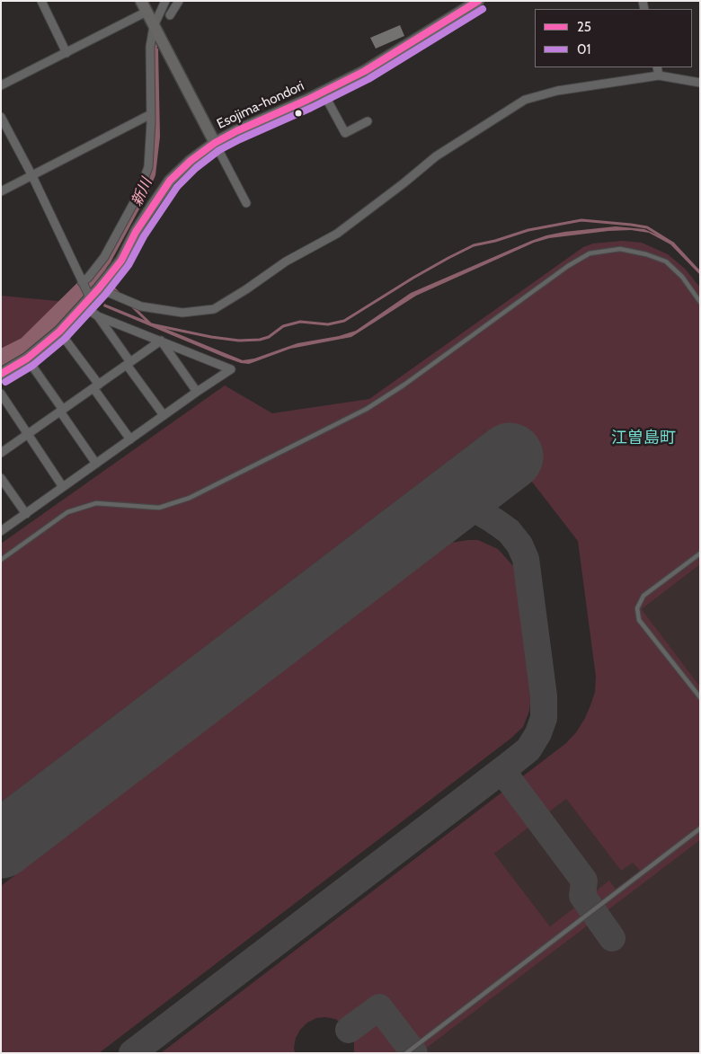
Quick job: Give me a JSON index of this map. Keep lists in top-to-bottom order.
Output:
{
  "streets": {
    "street": ["Esojima-hondori"]
  },
  "districts": ["江曽島町"],
  "water": ["新川"],
  "lines": ["transit line 25", "transit line 01"],
  "legend": ["25", "01"]
}
